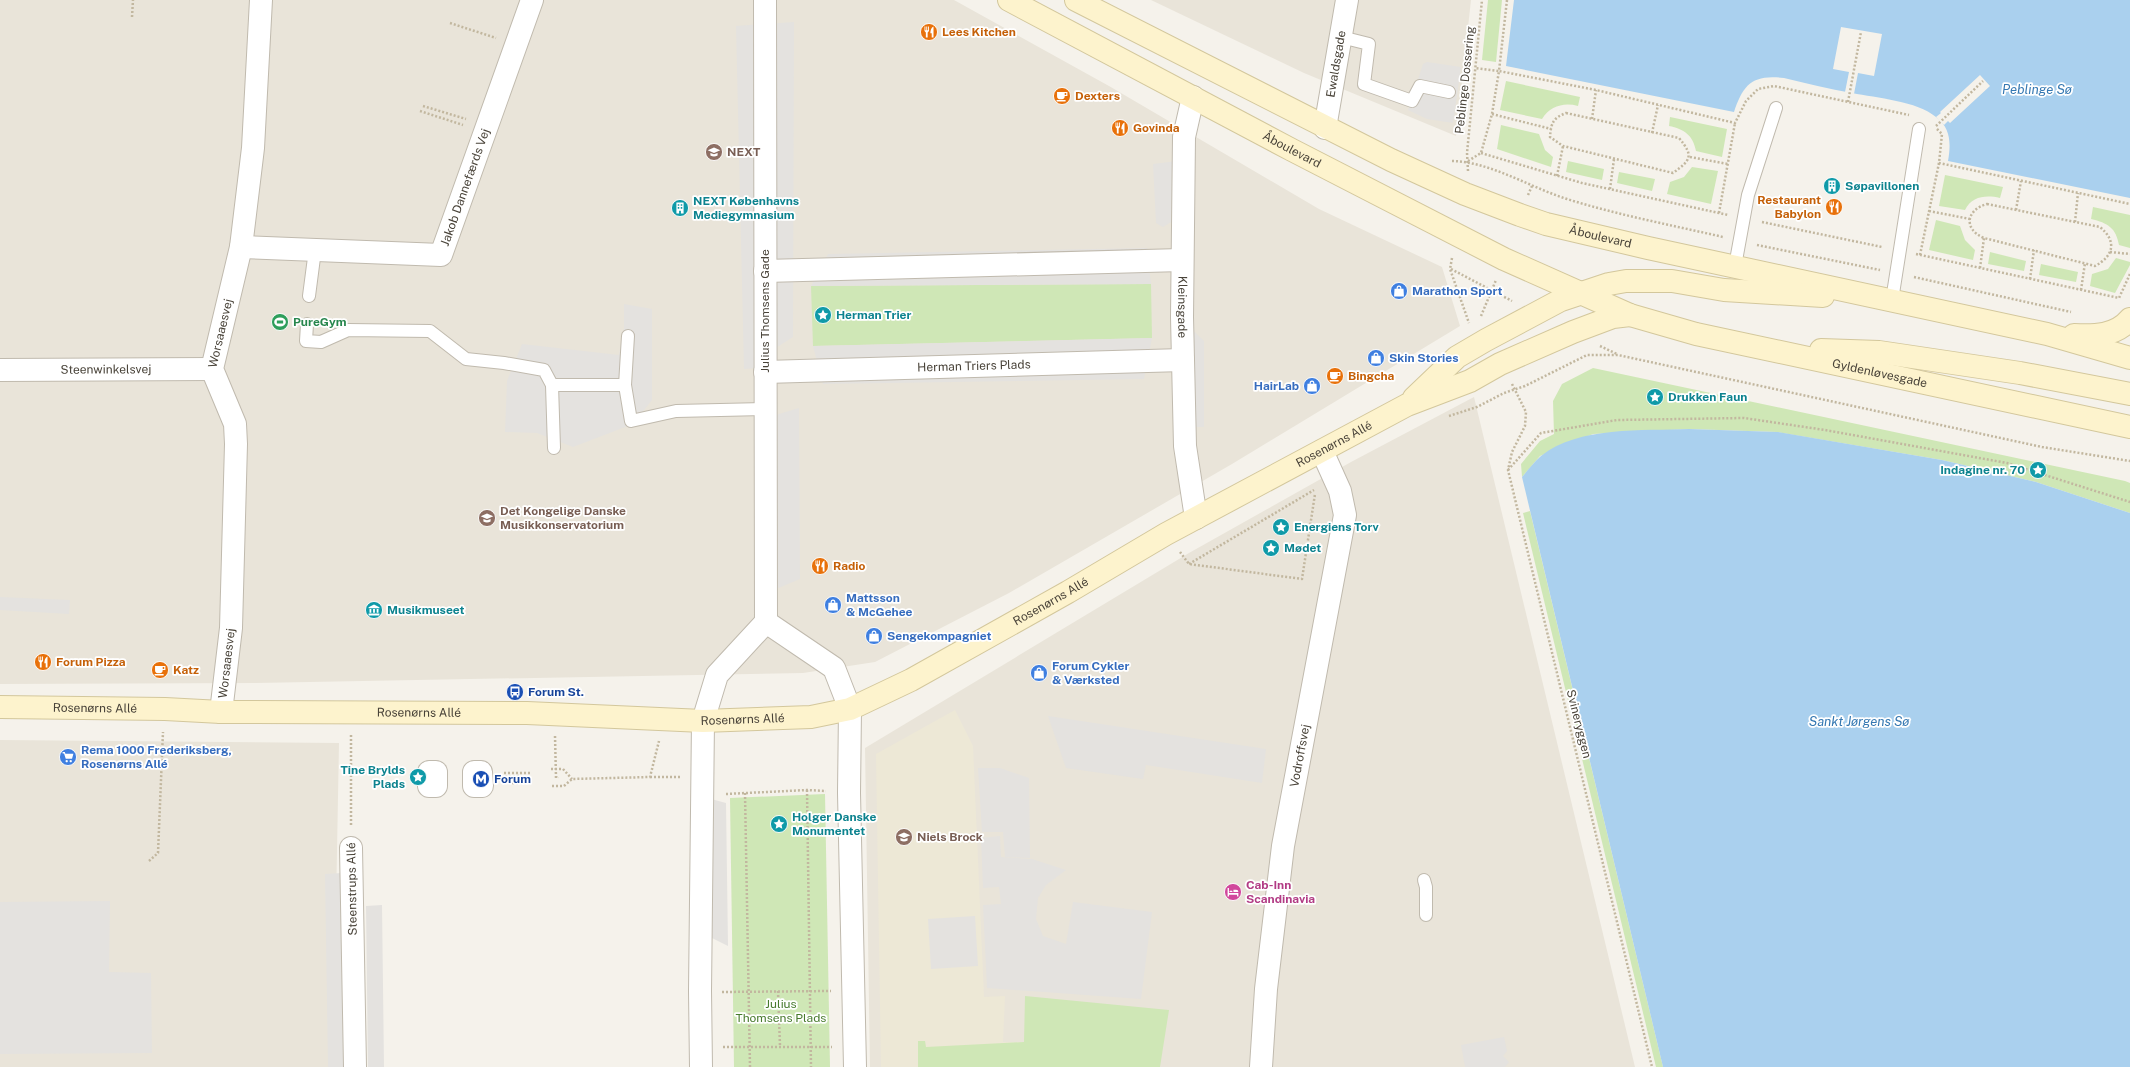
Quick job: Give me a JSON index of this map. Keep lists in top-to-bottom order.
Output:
{
  "streets": {
    "street": [
      "Ewaldsgade",
      "Åboulevard",
      "Jakob Dannefærds Vej",
      "Kleinsgade",
      "Julius Thomsens Gade",
      "Worsaaesvej",
      "Herman Triers Plads",
      "Steenwinkelsvej",
      "Gyldenløvesgade",
      "Rosenørns Allé",
      "Vodroffsvej",
      "Steenstrups Allé"
    ],
    "path": ["Peblinge Dossering", "Svineryggen"]
  },
  "crossings": [
    ["Ewaldsgade", "Åboulevard"],
    ["Åboulevard", "Kleinsgade"],
    ["Åboulevard", "Gyldenløvesgade"],
    ["Åboulevard", "Rosenørns Allé"],
    ["Jakob Dannefærds Vej", "Worsaaesvej"],
    ["Kleinsgade", "Herman Triers Plads"],
    ["Kleinsgade", "Rosenørns Allé"],
    ["Julius Thomsens Gade", "Herman Triers Plads"],
    ["Worsaaesvej", "Steenwinkelsvej"],
    ["Worsaaesvej", "Rosenørns Allé"],
    ["Gyldenløvesgade", "Rosenørns Allé"],
    ["Rosenørns Allé", "Vodroffsvej"],
    ["Rosenørns Allé", "Steenstrups Allé"]
  ],
  "water": ["Peblinge Sø", "Sankt Jørgens Sø"],
  "parks": ["Julius Thomsens Plads"],
  "places": {
    "restaurant": [
      "Lees Kitchen",
      "Govinda",
      "Restaurant Babylon",
      "Radio",
      "Forum Pizza"
    ],
    "cafe": ["Dexters", "Bingcha", "Katz"],
    "school or university": ["NEXT", "Det Kongelige Danske Musikkonservatorium", "Niels Brock"],
    "building": ["Søpavillonen", "NEXT Københavns Mediegymnasium"],
    "shop": [
      "Marathon Sport",
      "Skin Stories",
      "HairLab",
      "Mattsson & McGehee",
      "Sengekompagniet",
      "Forum Cykler & Værksted"
    ],
    "place": [
      "Herman Trier",
      "Drukken Faun",
      "Indagine nr. 70",
      "Energiens Torv",
      "Mødet",
      "Tine Brylds Plads",
      "Holger Danske Monumentet"
    ],
    "sports": ["PureGym"],
    "museum": ["Musikmuseet"],
    "bus stop": ["Forum St."],
    "supermarket": ["Rema 1000 Frederiksberg, Rosenørns Allé"],
    "metro station": ["Forum"],
    "hotel": ["Cab-Inn Scandinavia"]
  }
}
